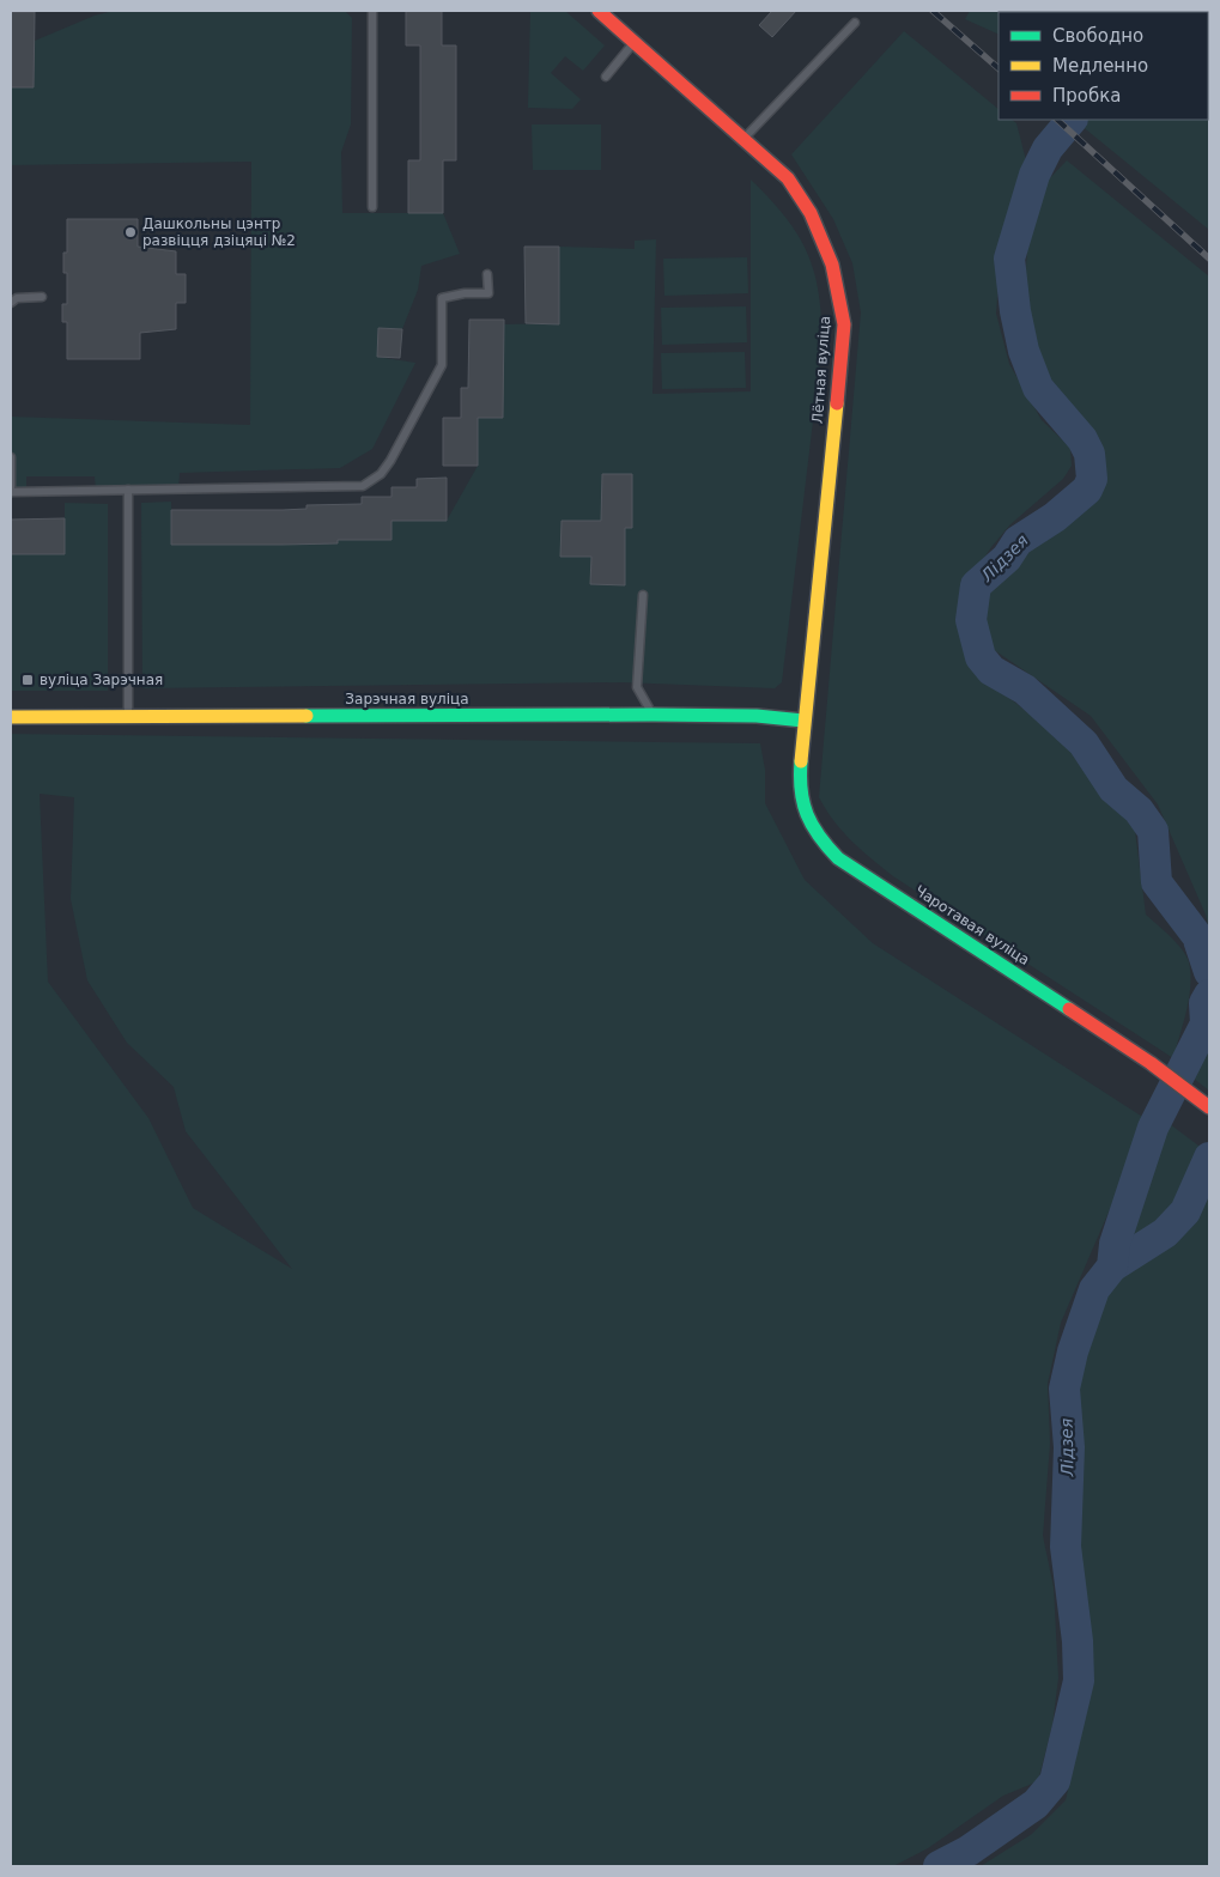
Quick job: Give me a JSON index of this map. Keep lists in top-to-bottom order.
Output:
{
  "streets": {
    "street": ["Лётная вуліца", "Зарэчная вуліца", "Чаротавая вуліца"]
  },
  "crossings": [
    ["Лётная вуліца", "Зарэчная вуліца"],
    ["Лётная вуліца", "Чаротавая вуліца"],
    ["Зарэчная вуліца", "Чаротавая вуліца"]
  ],
  "water": ["Лідзея"],
  "places": {
    "other": ["Дашкольны цэнтр развіцця дзіцяці №2"],
    "transit": ["вуліца Зарэчная"]
  },
  "legend": ["Свободно", "Медленно", "Пробка"]
}
